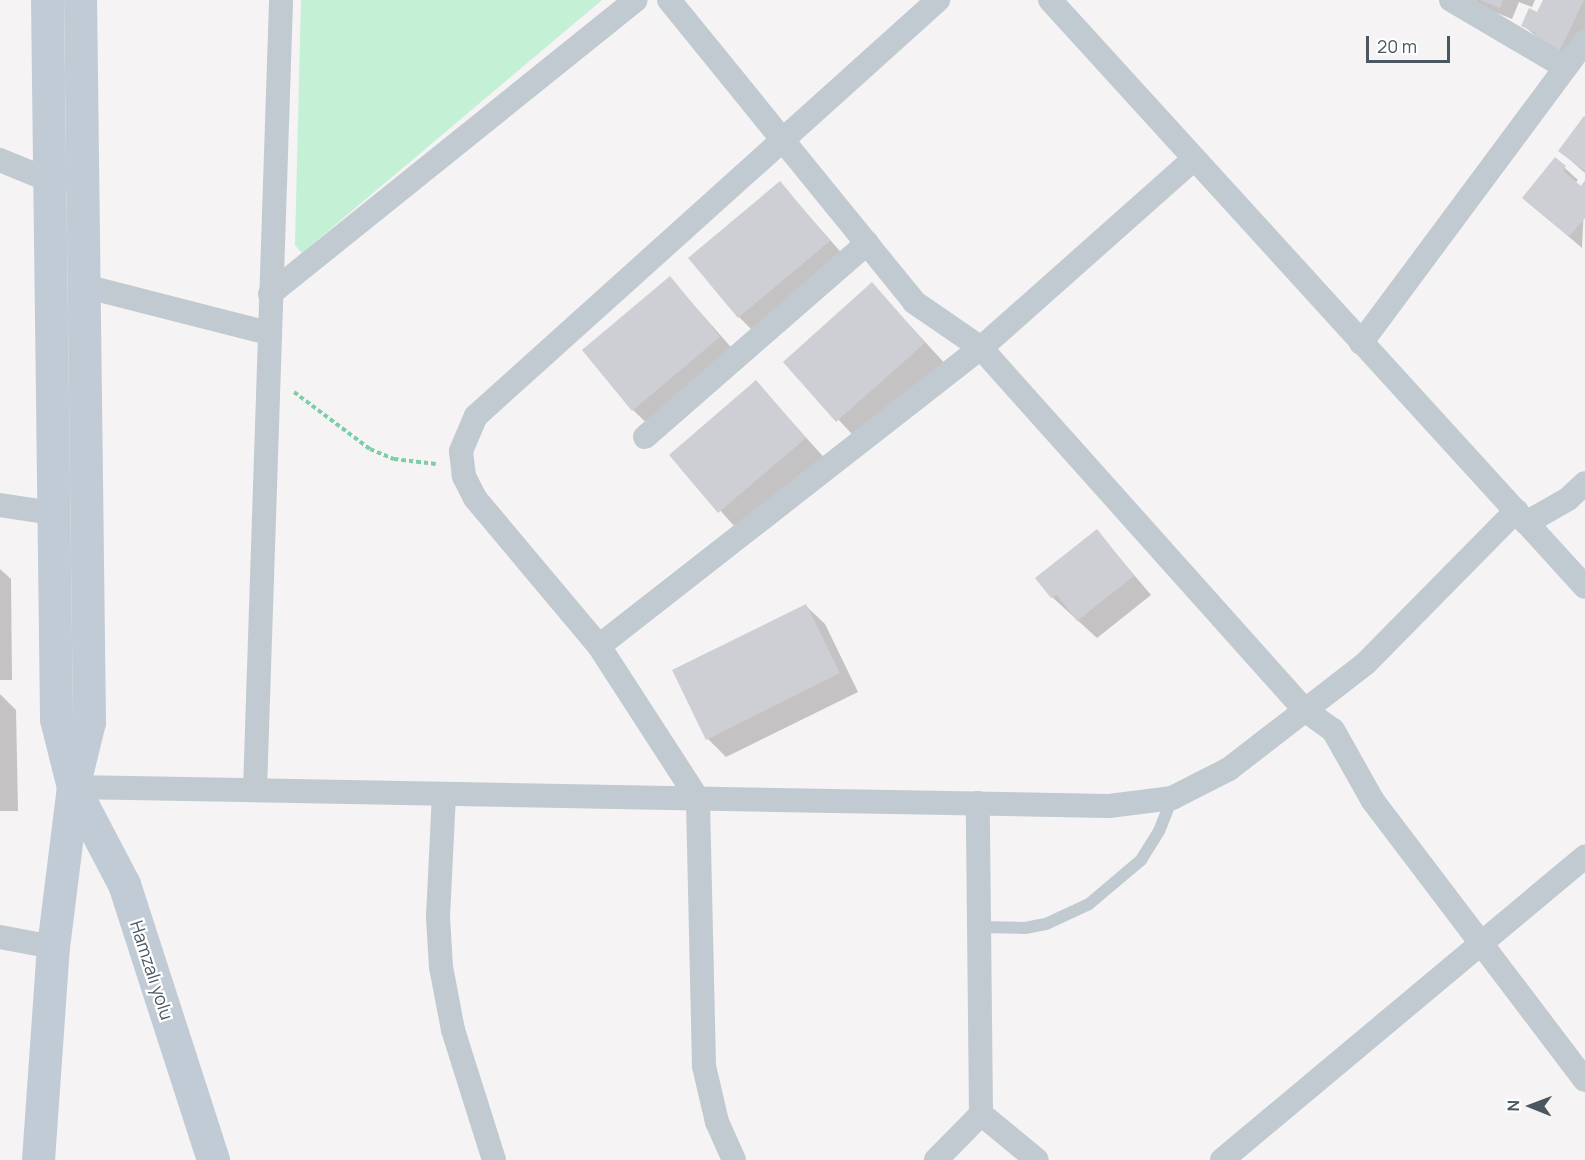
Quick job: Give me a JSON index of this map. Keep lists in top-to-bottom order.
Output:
{
  "streets": {
    "street": ["Hamzalı yolu"]
  },
  "scale_bar": "20 m",
  "north": "left"
}
